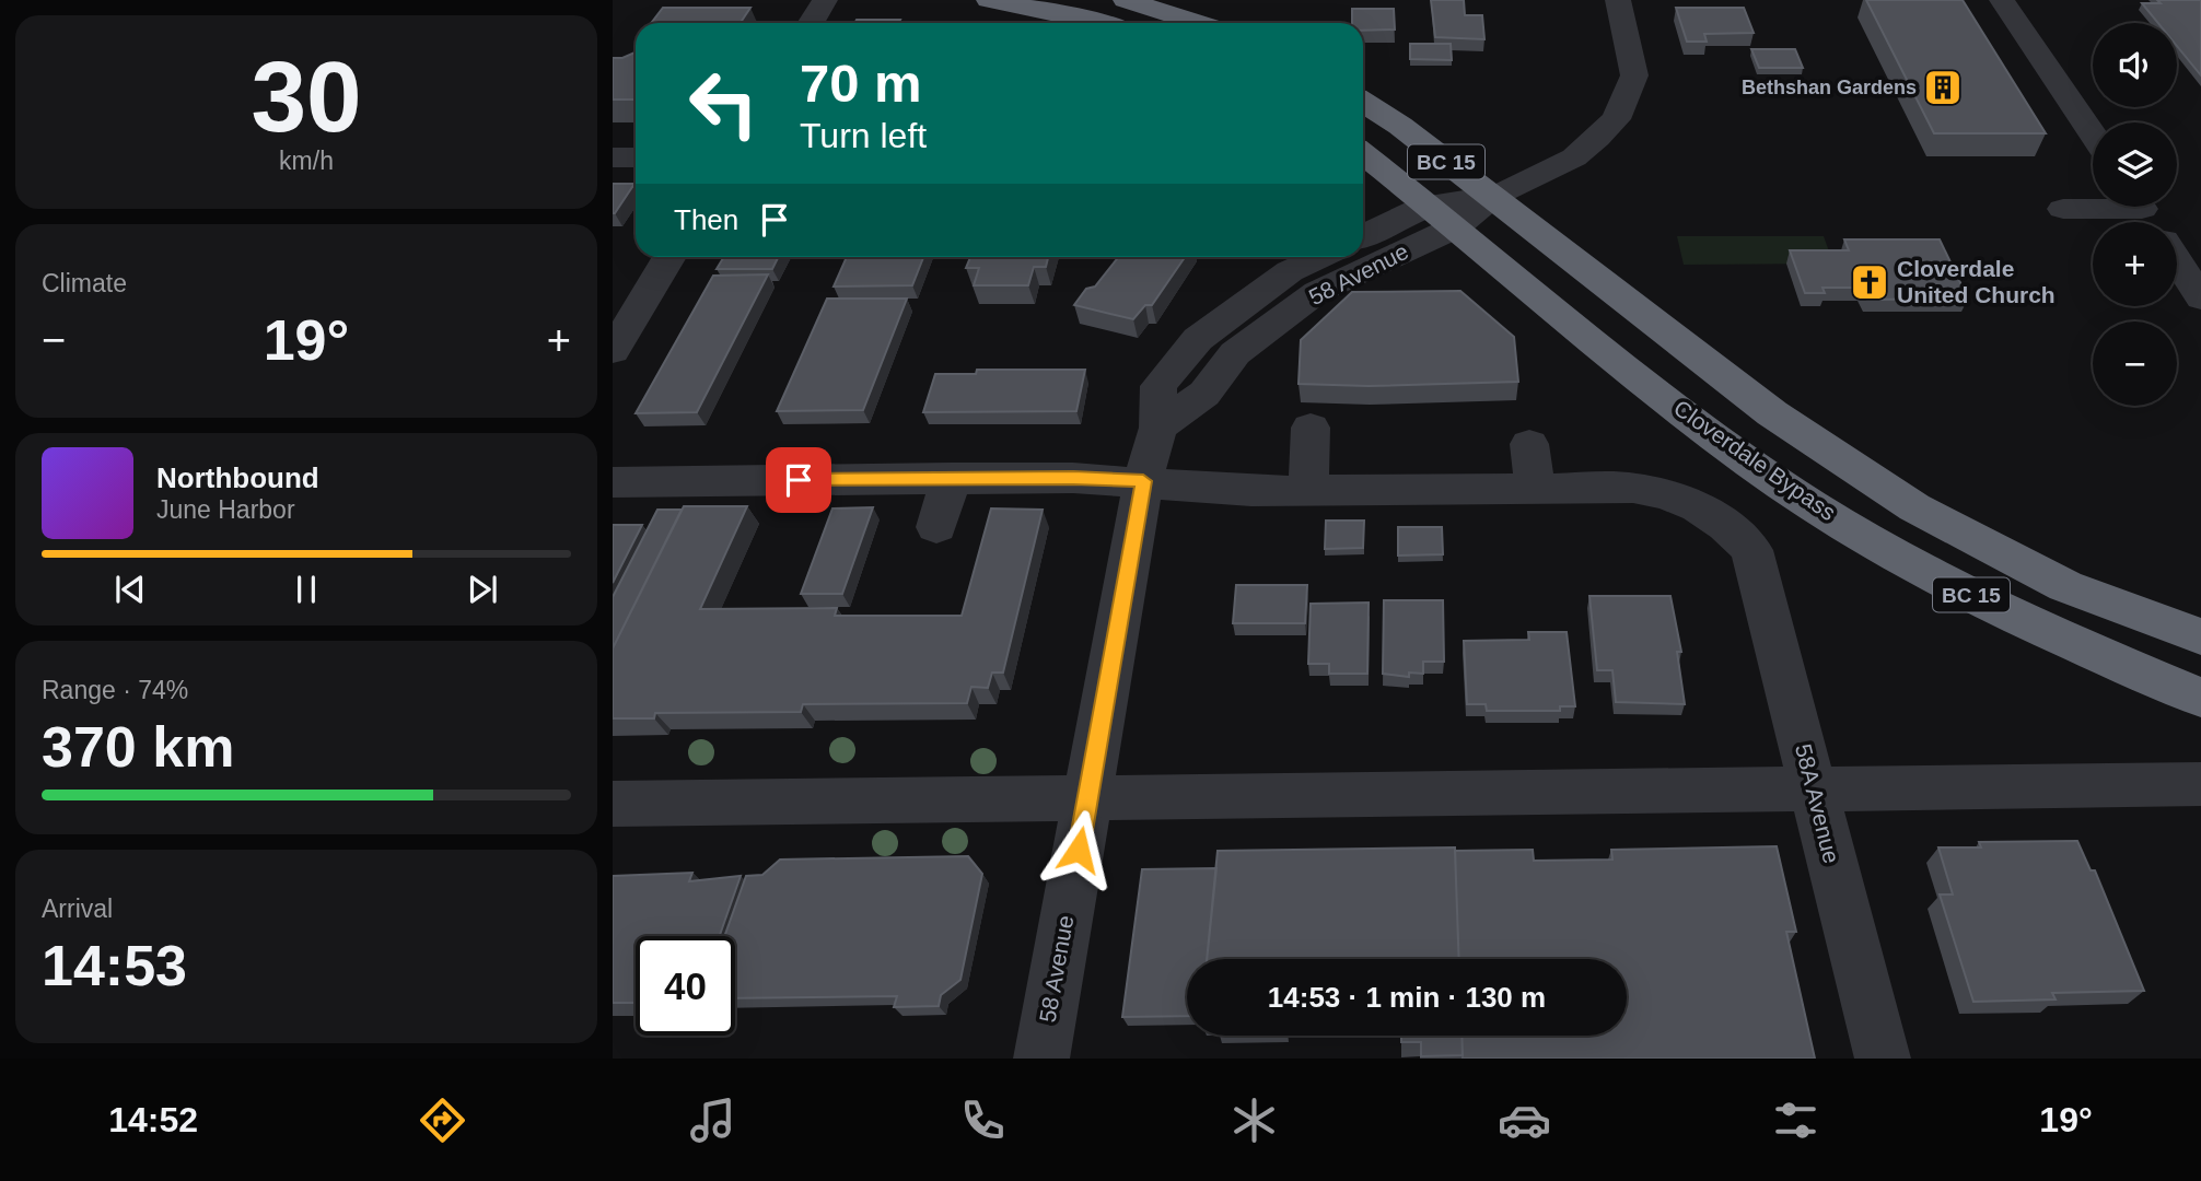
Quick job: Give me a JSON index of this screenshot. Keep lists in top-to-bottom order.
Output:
{
  "streets": {
    "highway": ["BC 15", "Cloverdale Bypass"],
    "street": ["58 Avenue", "58A Avenue"]
  },
  "crossings": [
    ["BC 15", "58 Avenue"],
    ["58 Avenue", "Cloverdale Bypass"]
  ],
  "places": {
    "building": ["Bethshan Gardens"],
    "church": ["Cloverdale United Church"]
  },
  "page": {
    "tile": [
      ["30", "km/h"],
      "Climate",
      ["Range · 74%", "370 km"],
      ["Arrival", "14:53"]
    ],
    "map_buttons": ["+", "−"],
    "turn": ["70 m", "Turn left"],
    "then": "Then",
    "heat": ["−", "19°", "+"],
    "song": ["Northbound", "June Harbor"],
    "limit": "40",
    "trip": "14:53 · 1 min · 130 m",
    "tabs": ["14:52", "19°"]
  }
}
